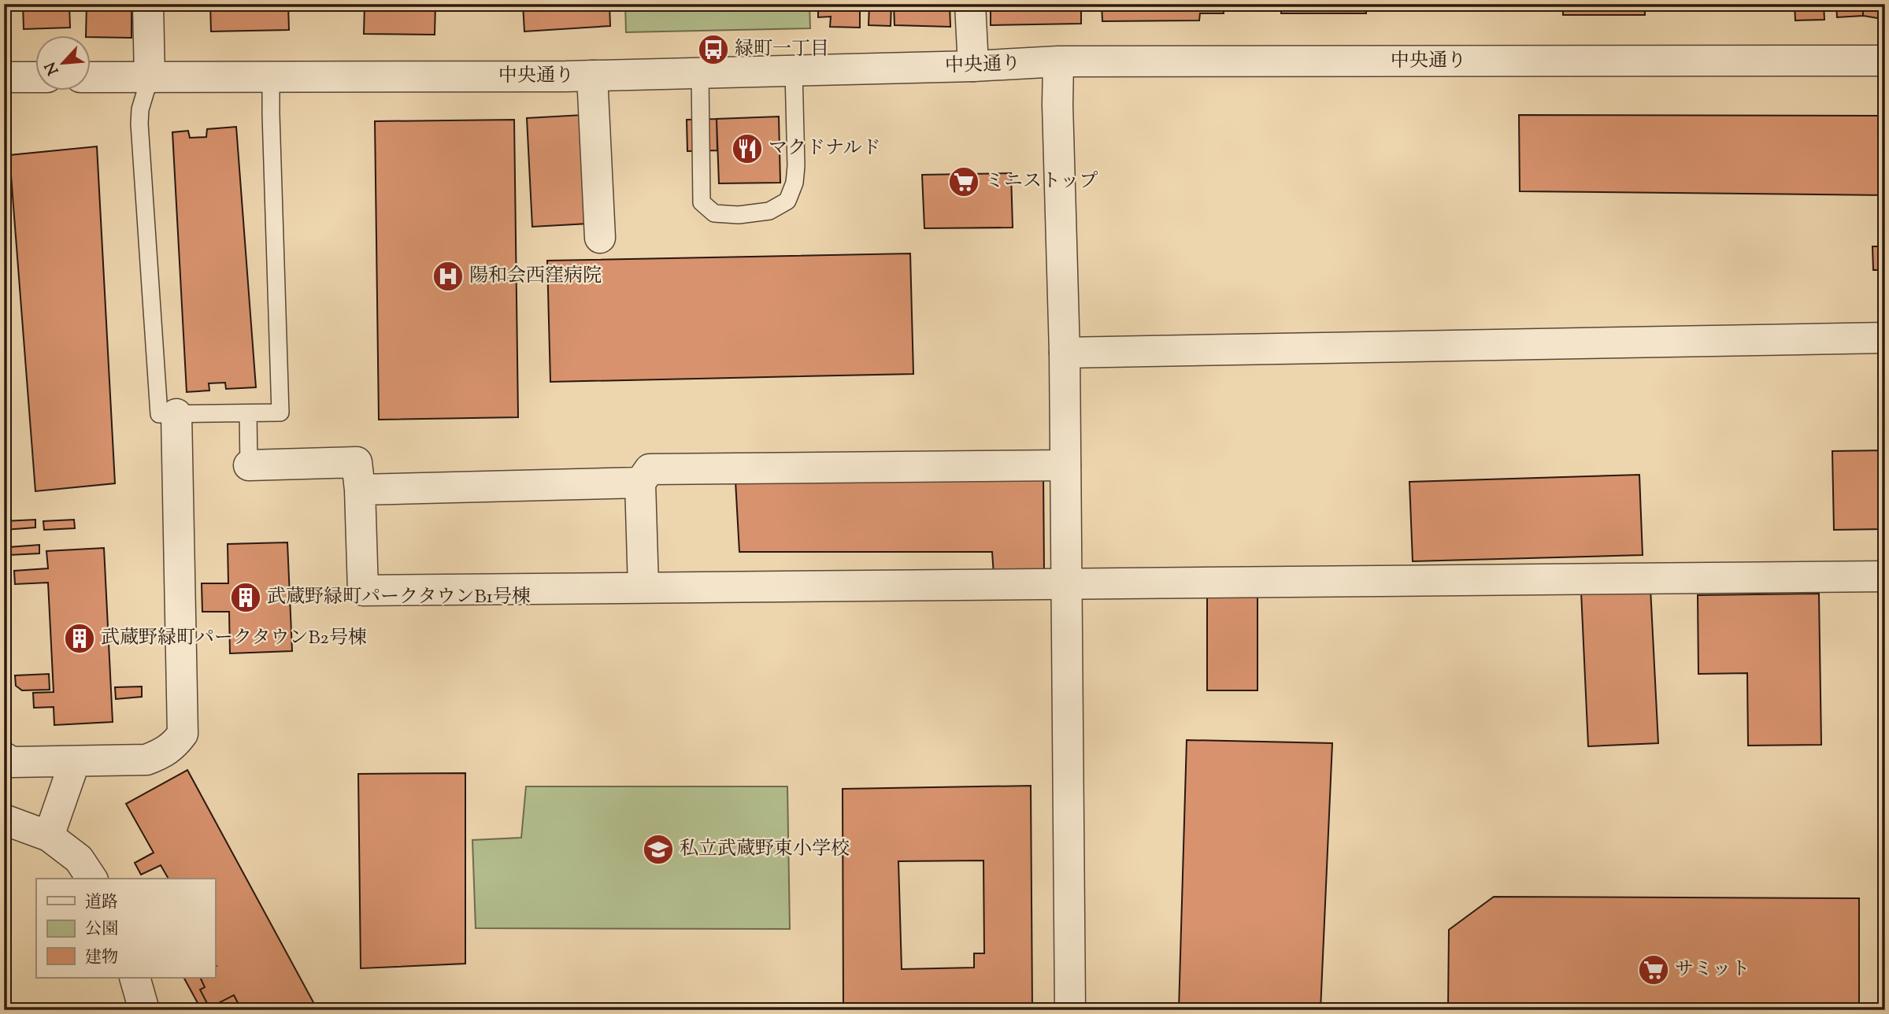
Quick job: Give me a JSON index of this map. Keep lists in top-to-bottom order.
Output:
{
  "streets": {
    "street": ["中央通り"]
  },
  "places": {
    "bus stop": ["緑町一丁目"],
    "restaurant": ["マクドナルド"],
    "supermarket": ["ミニストップ", "サミット"],
    "hospital": ["陽和会西窪病院"],
    "building": ["武蔵野緑町パークタウンB1号棟", "武蔵野緑町パークタウンB2号棟"],
    "school or university": ["私立武蔵野東小学校"]
  },
  "legend": ["道路", "公園", "建物"],
  "north": "bottom left"
}
